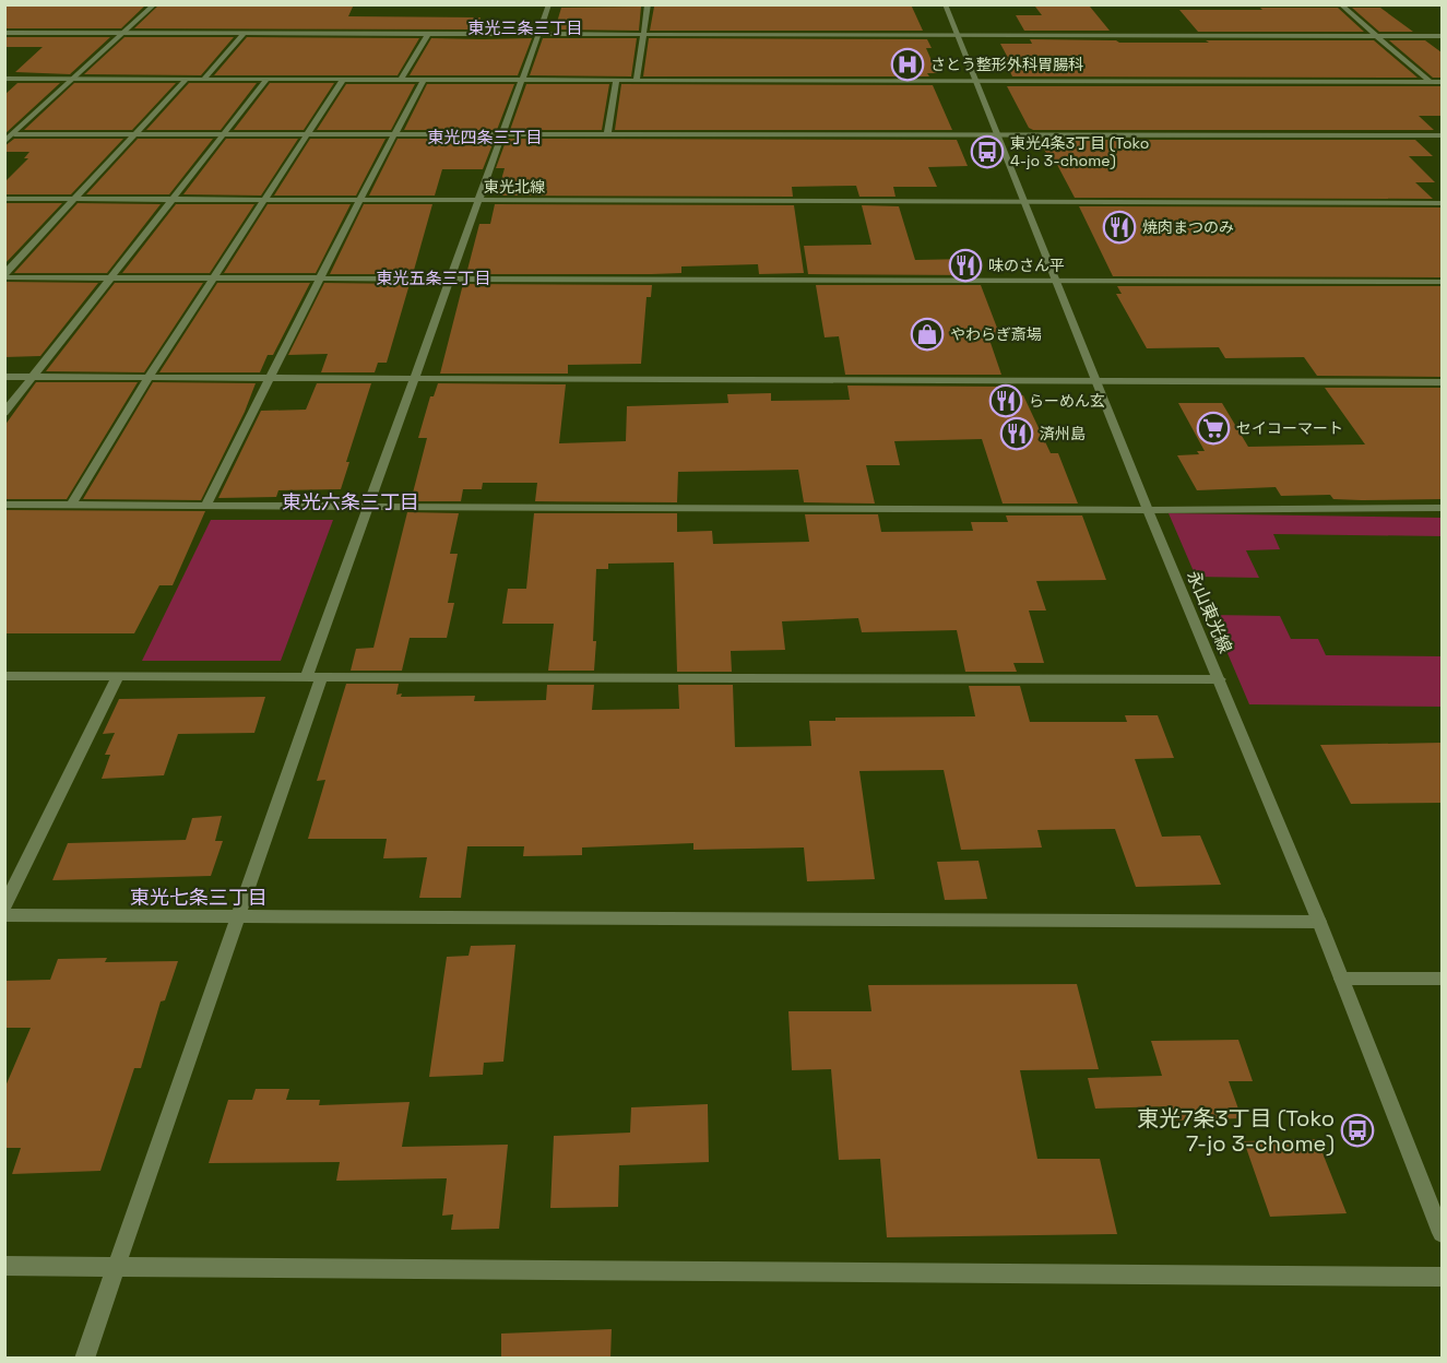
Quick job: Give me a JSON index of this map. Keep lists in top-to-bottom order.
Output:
{
  "streets": {
    "street": ["東光北線", "永山東光線"]
  },
  "crossings": [
    ["東光北線", "永山東光線"]
  ],
  "districts": [
    "東光三条三丁目",
    "東光四条三丁目",
    "東光五条三丁目",
    "東光六条三丁目",
    "東光七条三丁目"
  ],
  "places": {
    "hospital": ["さとう整形外科胃腸科"],
    "bus stop": ["東光4条3丁目 (Toko 4-jo 3-chome)", "東光7条3丁目 (Toko 7-jo 3-chome)"],
    "restaurant": [
      "焼肉まつのみ",
      "味のさん平",
      "らーめん玄",
      "済州島"
    ],
    "shop": ["やわらぎ斎場"],
    "supermarket": ["セイコーマート"]
  }
}
